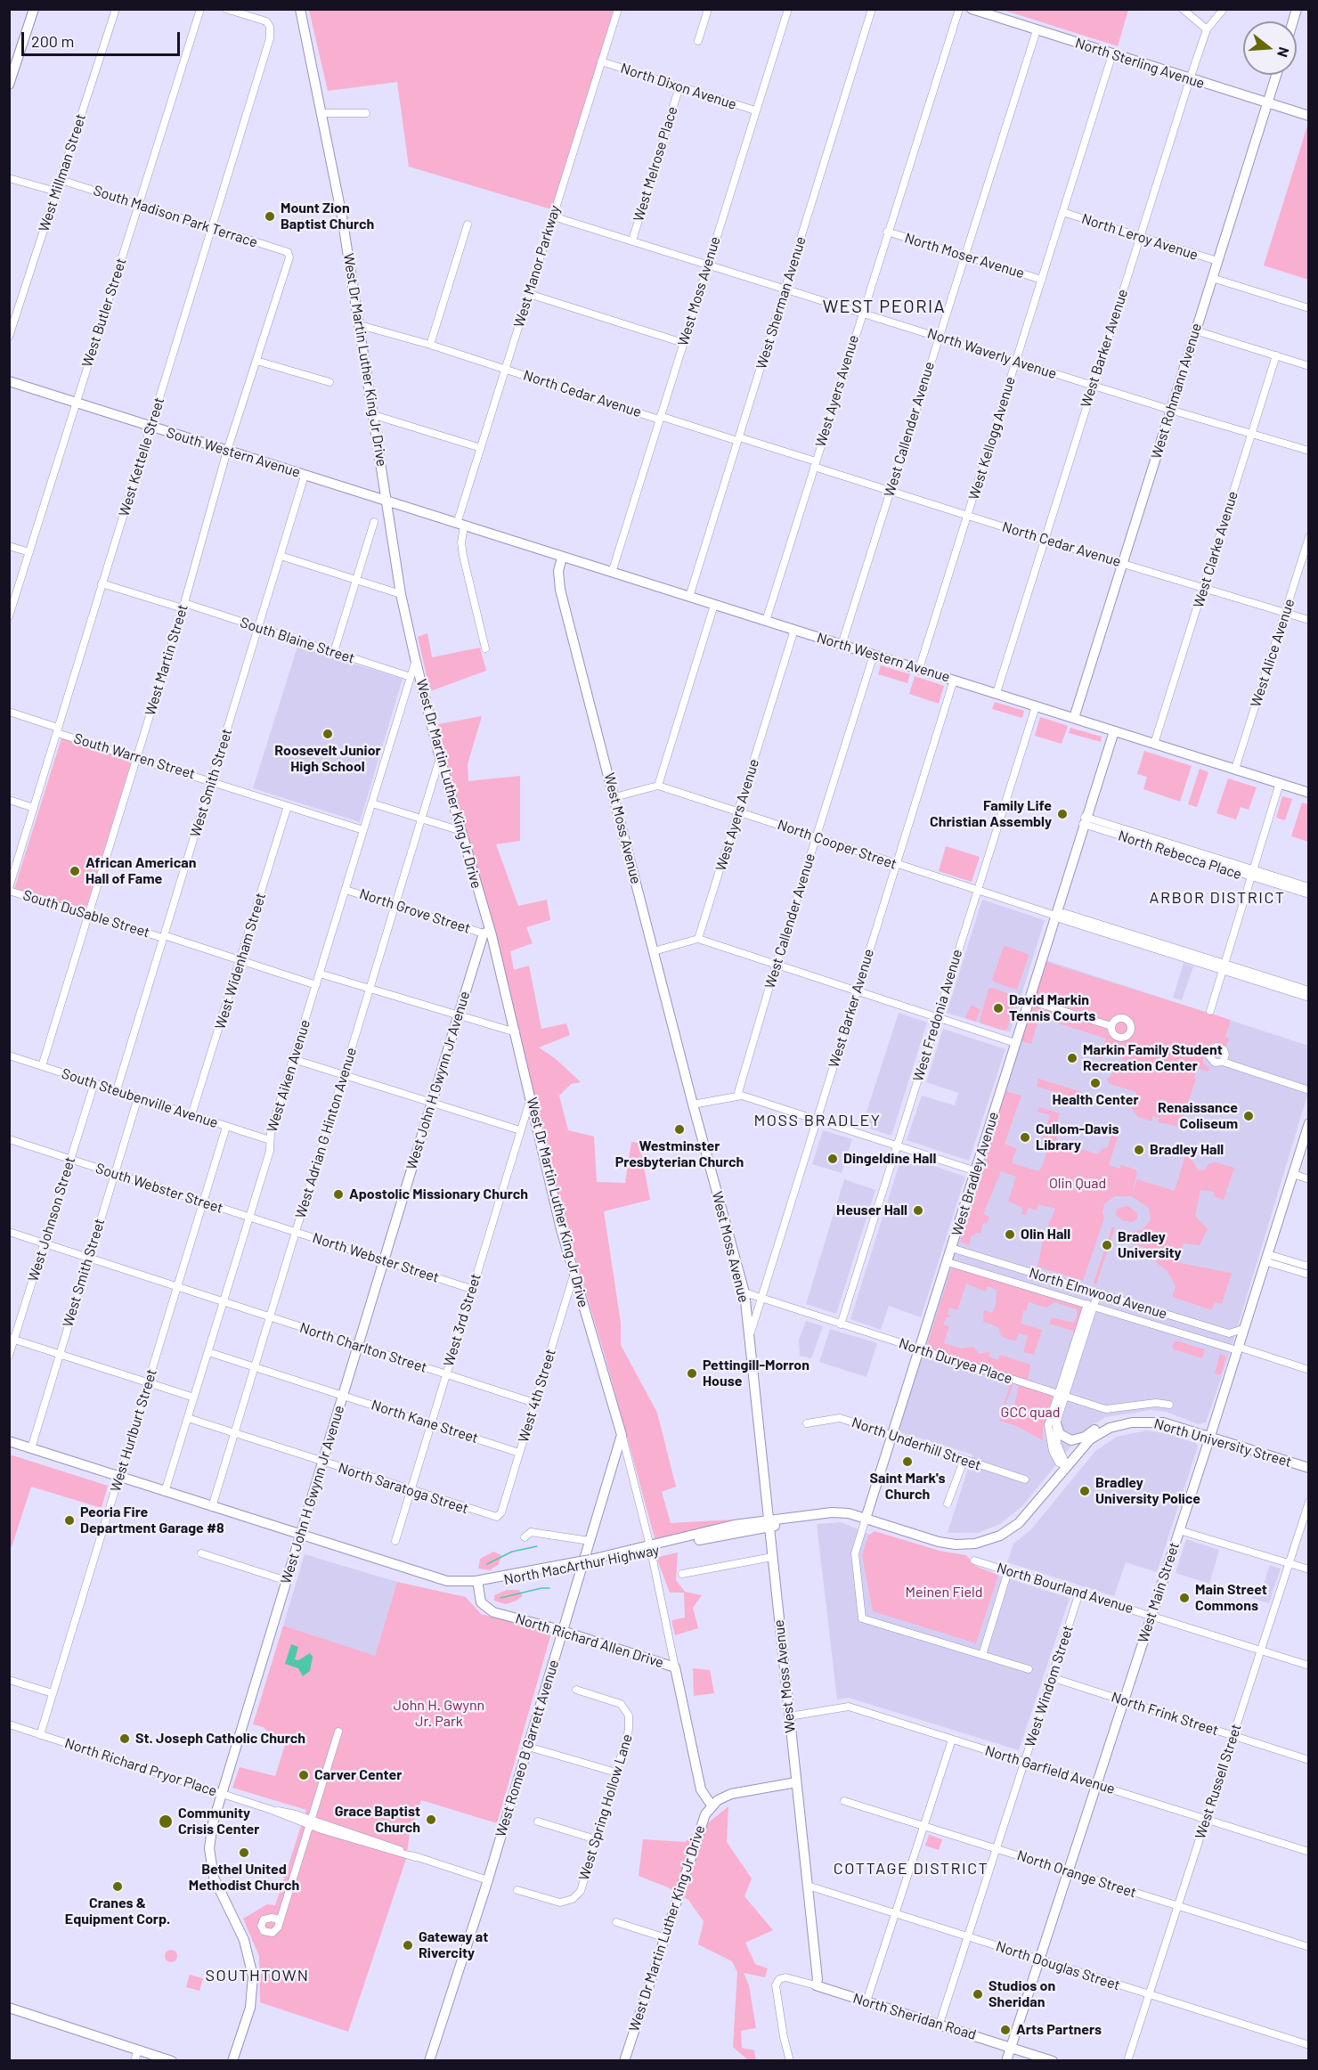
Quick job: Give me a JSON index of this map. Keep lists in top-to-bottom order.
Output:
{
  "streets": {
    "street": [
      "North Sterling Avenue",
      "North Dixon Avenue",
      "West Melrose Place",
      "West Millman Street",
      "South Madison Park Terrace",
      "North Leroy Avenue",
      "North Moser Avenue",
      "West Manor Parkway",
      "West Moss Avenue",
      "West Sherman Avenue",
      "West Butler Street",
      "West Barker Avenue",
      "North Waverly Avenue",
      "West Dr Martin Luther King Jr Drive",
      "West Ayers Avenue",
      "West Rohmann Avenue",
      "North Cedar Avenue",
      "West Callender Avenue",
      "West Kellogg Avenue",
      "South Western Avenue",
      "West Kettelle Street",
      "West Clarke Avenue",
      "South Blaine Street",
      "West Alice Avenue",
      "North Western Avenue",
      "West Martin Street",
      "South Warren Street",
      "West Smith Street",
      "North Cooper Street",
      "North Rebecca Place",
      "North Grove Street",
      "South DuSable Street",
      "West Widenham Street",
      "West Fredonia Avenue",
      "West Aiken Avenue",
      "West John H Gwynn Jr Avenue",
      "South Steubenville Avenue",
      "West Adrian G Hinton Avenue",
      "West Bradley Avenue",
      "South Webster Street",
      "West Johnson Street",
      "North Webster Street",
      "North Elmwood Avenue",
      "West 3rd Street",
      "North Charlton Street",
      "North Duryea Place",
      "West 4th Street",
      "North Kane Street",
      "West Hurlburt Street",
      "North University Street",
      "North Underhill Street",
      "North Saratoga Street",
      "North MacArthur Highway",
      "North Bourland Avenue",
      "West Main Street",
      "North Richard Allen Drive",
      "West Windom Street",
      "North Frink Street",
      "West Romeo B Garrett Avenue",
      "North Richard Pryor Place",
      "North Garfield Avenue",
      "West Russell Street",
      "West Spring Hollow Lane",
      "North Orange Street",
      "North Douglas Street",
      "North Sheridan Road"
    ]
  },
  "crossings": [
    ["North Sterling Avenue", "West Barker Avenue"],
    ["North Sterling Avenue", "West Rohmann Avenue"],
    ["North Sterling Avenue", "West Callender Avenue"],
    ["North Sterling Avenue", "West Kellogg Avenue"],
    ["North Dixon Avenue", "West Melrose Place"],
    ["North Dixon Avenue", "West Manor Parkway"],
    ["North Dixon Avenue", "West Moss Avenue"],
    ["West Melrose Place", "North Waverly Avenue"],
    ["West Millman Street", "South Madison Park Terrace"],
    ["South Madison Park Terrace", "West Butler Street"],
    ["South Madison Park Terrace", "West Kettelle Street"],
    ["South Madison Park Terrace", "West Martin Street"],
    ["North Leroy Avenue", "West Barker Avenue"],
    ["North Leroy Avenue", "West Rohmann Avenue"],
    ["North Leroy Avenue", "West Kellogg Avenue"],
    ["North Moser Avenue", "West Ayers Avenue"],
    ["North Moser Avenue", "West Callender Avenue"],
    ["North Moser Avenue", "West Kellogg Avenue"],
    ["West Manor Parkway", "North Waverly Avenue"],
    ["West Manor Parkway", "North Cedar Avenue"],
    ["West Manor Parkway", "South Western Avenue"],
    ["West Manor Parkway", "North Western Avenue"],
    ["West Moss Avenue", "West Barker Avenue"],
    ["West Moss Avenue", "North Waverly Avenue"],
    ["West Moss Avenue", "North Cedar Avenue"],
    ["West Moss Avenue", "North Western Avenue"],
    ["West Moss Avenue", "North Duryea Place"],
    ["West Moss Avenue", "North University Street"],
    ["West Moss Avenue", "North MacArthur Highway"],
    ["West Moss Avenue", "North Garfield Avenue"],
    ["West Moss Avenue", "North Douglas Street"],
    ["West Moss Avenue", "North Sheridan Road"],
    ["West Sherman Avenue", "North Waverly Avenue"],
    ["West Sherman Avenue", "North Cedar Avenue"],
    ["West Sherman Avenue", "North Western Avenue"],
    ["West Butler Street", "South Western Avenue"],
    ["West Barker Avenue", "North Waverly Avenue"],
    ["West Barker Avenue", "North Cedar Avenue"],
    ["West Barker Avenue", "North Western Avenue"],
    ["West Barker Avenue", "North Cooper Street"],
    ["West Barker Avenue", "North Duryea Place"],
    ["North Waverly Avenue", "West Ayers Avenue"],
    ["North Waverly Avenue", "West Rohmann Avenue"],
    ["North Waverly Avenue", "West Callender Avenue"],
    ["North Waverly Avenue", "West Kellogg Avenue"],
    ["North Waverly Avenue", "West Clarke Avenue"],
    ["West Dr Martin Luther King Jr Drive", "North Cedar Avenue"],
    ["West Dr Martin Luther King Jr Drive", "South Western Avenue"],
    ["West Dr Martin Luther King Jr Drive", "North Grove Street"],
    ["West Dr Martin Luther King Jr Drive", "West Aiken Avenue"],
    ["West Dr Martin Luther King Jr Drive", "West John H Gwynn Jr Avenue"],
    ["West Dr Martin Luther King Jr Drive", "West Adrian G Hinton Avenue"],
    ["West Dr Martin Luther King Jr Drive", "West 3rd Street"],
    ["West Dr Martin Luther King Jr Drive", "West 4th Street"],
    ["West Dr Martin Luther King Jr Drive", "North MacArthur Highway"],
    ["West Dr Martin Luther King Jr Drive", "North Richard Allen Drive"],
    ["West Dr Martin Luther King Jr Drive", "West Romeo B Garrett Avenue"],
    ["West Ayers Avenue", "North Cedar Avenue"],
    ["West Ayers Avenue", "North Western Avenue"],
    ["West Ayers Avenue", "North Cooper Street"],
    ["West Rohmann Avenue", "North Cedar Avenue"],
    ["West Rohmann Avenue", "North Western Avenue"],
    ["North Cedar Avenue", "West Callender Avenue"],
    ["North Cedar Avenue", "West Kellogg Avenue"],
    ["North Cedar Avenue", "West Clarke Avenue"],
    ["North Cedar Avenue", "West Alice Avenue"],
    ["West Callender Avenue", "North Western Avenue"],
    ["West Callender Avenue", "North Cooper Street"],
    ["West Kellogg Avenue", "North Western Avenue"],
    ["South Western Avenue", "West Kettelle Street"],
    ["South Western Avenue", "North Western Avenue"],
    ["South Western Avenue", "West Martin Street"],
    ["South Western Avenue", "West Smith Street"],
    ["West Kettelle Street", "South Blaine Street"],
    ["West Kettelle Street", "South Warren Street"],
    ["West Kettelle Street", "South DuSable Street"],
    ["West Clarke Avenue", "North Western Avenue"],
    ["South Blaine Street", "West Martin Street"],
    ["South Blaine Street", "West Smith Street"],
    ["South Blaine Street", "West Aiken Avenue"],
    ["West Alice Avenue", "North Western Avenue"],
    ["North Western Avenue", "West Fredonia Avenue"],
    ["North Western Avenue", "West Bradley Avenue"],
    ["West Martin Street", "South Warren Street"],
    ["West Martin Street", "South DuSable Street"],
    ["West Martin Street", "South Steubenville Avenue"],
    ["South Warren Street", "West Smith Street"],
    ["South Warren Street", "West Widenham Street"],
    ["South Warren Street", "West Aiken Avenue"],
    ["West Smith Street", "South DuSable Street"],
    ["West Smith Street", "South Steubenville Avenue"],
    ["West Smith Street", "South Webster Street"],
    ["West Smith Street", "North Charlton Street"],
    ["West Smith Street", "North MacArthur Highway"],
    ["North Cooper Street", "West Fredonia Avenue"],
    ["North Cooper Street", "West Bradley Avenue"],
    ["North Rebecca Place", "West Bradley Avenue"],
    ["North Grove Street", "West Aiken Avenue"],
    ["North Grove Street", "West John H Gwynn Jr Avenue"],
    ["North Grove Street", "West Adrian G Hinton Avenue"],
    ["South DuSable Street", "West Widenham Street"],
    ["South DuSable Street", "West Aiken Avenue"],
    ["West Widenham Street", "South Steubenville Avenue"],
    ["West Fredonia Avenue", "North Duryea Place"],
    ["West Aiken Avenue", "South Steubenville Avenue"],
    ["West Aiken Avenue", "South Webster Street"],
    ["West Aiken Avenue", "North Webster Street"],
    ["West Aiken Avenue", "North Charlton Street"],
    ["West Aiken Avenue", "North Kane Street"],
    ["West Aiken Avenue", "North Saratoga Street"],
    ["West Aiken Avenue", "North MacArthur Highway"],
    ["West John H Gwynn Jr Avenue", "North Webster Street"],
    ["West John H Gwynn Jr Avenue", "North Charlton Street"],
    ["West John H Gwynn Jr Avenue", "North Kane Street"],
    ["West John H Gwynn Jr Avenue", "North Saratoga Street"],
    ["West John H Gwynn Jr Avenue", "North MacArthur Highway"],
    ["West John H Gwynn Jr Avenue", "North Richard Pryor Place"],
    ["South Steubenville Avenue", "West Johnson Street"],
    ["South Steubenville Avenue", "West Hurlburt Street"],
    ["West Adrian G Hinton Avenue", "North Webster Street"],
    ["West Adrian G Hinton Avenue", "North Charlton Street"],
    ["West Adrian G Hinton Avenue", "North Kane Street"],
    ["West Adrian G Hinton Avenue", "North Saratoga Street"],
    ["West Adrian G Hinton Avenue", "North MacArthur Highway"],
    ["West Bradley Avenue", "North Elmwood Avenue"],
    ["West Bradley Avenue", "North Duryea Place"],
    ["West Bradley Avenue", "North University Street"],
    ["West Bradley Avenue", "North Underhill Street"],
    ["South Webster Street", "West Johnson Street"],
    ["South Webster Street", "North Webster Street"],
    ["South Webster Street", "West Hurlburt Street"],
    ["West Johnson Street", "North Charlton Street"],
    ["North Webster Street", "West 3rd Street"],
    ["North Elmwood Avenue", "West Main Street"],
    ["West 3rd Street", "North Charlton Street"],
    ["West 3rd Street", "North Kane Street"],
    ["West 3rd Street", "North Saratoga Street"],
    ["North Charlton Street", "West 4th Street"],
    ["North Charlton Street", "West Hurlburt Street"],
    ["West 4th Street", "North Kane Street"],
    ["West 4th Street", "North Saratoga Street"],
    ["West Hurlburt Street", "North MacArthur Highway"],
    ["West Hurlburt Street", "North Richard Pryor Place"],
    ["North University Street", "North MacArthur Highway"],
    ["North University Street", "West Main Street"],
    ["North MacArthur Highway", "North Richard Allen Drive"],
    ["North Bourland Avenue", "West Main Street"],
    ["North Bourland Avenue", "West Windom Street"],
    ["North Bourland Avenue", "West Russell Street"],
    ["West Main Street", "North Frink Street"],
    ["West Main Street", "North Garfield Avenue"],
    ["West Main Street", "North Orange Street"],
    ["West Main Street", "North Douglas Street"],
    ["West Main Street", "North Sheridan Road"],
    ["North Richard Allen Drive", "West Romeo B Garrett Avenue"],
    ["West Windom Street", "North Frink Street"],
    ["West Windom Street", "North Garfield Avenue"],
    ["West Windom Street", "North Orange Street"],
    ["West Windom Street", "North Douglas Street"],
    ["West Windom Street", "North Sheridan Road"],
    ["North Frink Street", "West Russell Street"],
    ["West Romeo B Garrett Avenue", "North Richard Pryor Place"],
    ["North Garfield Avenue", "West Russell Street"],
    ["West Russell Street", "North Orange Street"],
    ["West Russell Street", "North Douglas Street"]
  ],
  "districts": [
    "WEST PEORIA",
    "ARBOR DISTRICT",
    "MOSS BRADLEY",
    "COTTAGE DISTRICT",
    "SOUTHTOWN"
  ],
  "parks": [
    "Olin Quad",
    "GCC quad",
    "Meinen Field",
    "John H. Gwynn Jr. Park"
  ],
  "places": [
    "Mount Zion Baptist Church",
    "Roosevelt Junior High School",
    "Family Life Christian Assembly",
    "African American Hall of Fame",
    "David Markin Tennis Courts",
    "Markin Family Student Recreation Center",
    "Health Center",
    "Renaissance Coliseum",
    "Westminster Presbyterian Church",
    "Cullom-Davis Library",
    "Bradley Hall",
    "Dingeldine Hall",
    "Apostolic Missionary Church",
    "Heuser Hall",
    "Olin Hall",
    "Bradley University",
    "Pettingill-Morron House",
    "Saint Mark's Church",
    "Bradley University Police",
    "Peoria Fire Department Garage #8",
    "Main Street Commons",
    "St. Joseph Catholic Church",
    "Carver Center",
    "Grace Baptist Church",
    "Community Crisis Center",
    "Bethel United Methodist Church",
    "Cranes & Equipment Corp.",
    "Gateway at Rivercity",
    "Studios on Sheridan",
    "Arts Partners"
  ],
  "scale_bar": "200 m",
  "north": "right"
}
